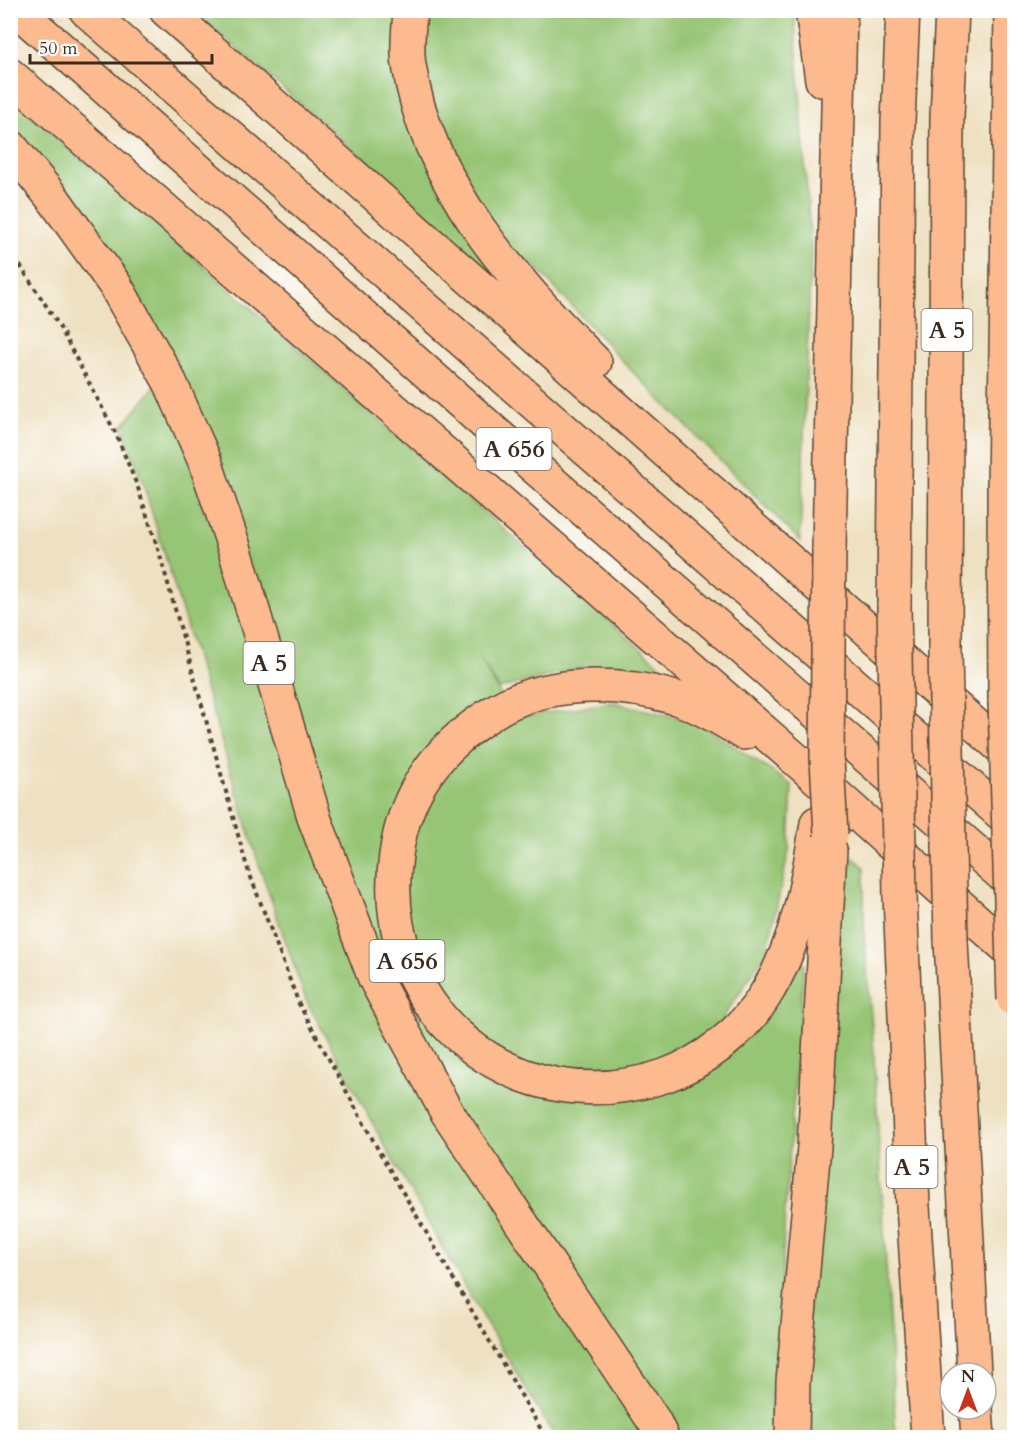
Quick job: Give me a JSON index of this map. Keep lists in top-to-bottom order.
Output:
{
  "streets": {
    "highway": ["A 5", "A 656"]
  },
  "scale_bar": "50 m",
  "north": "top"
}
